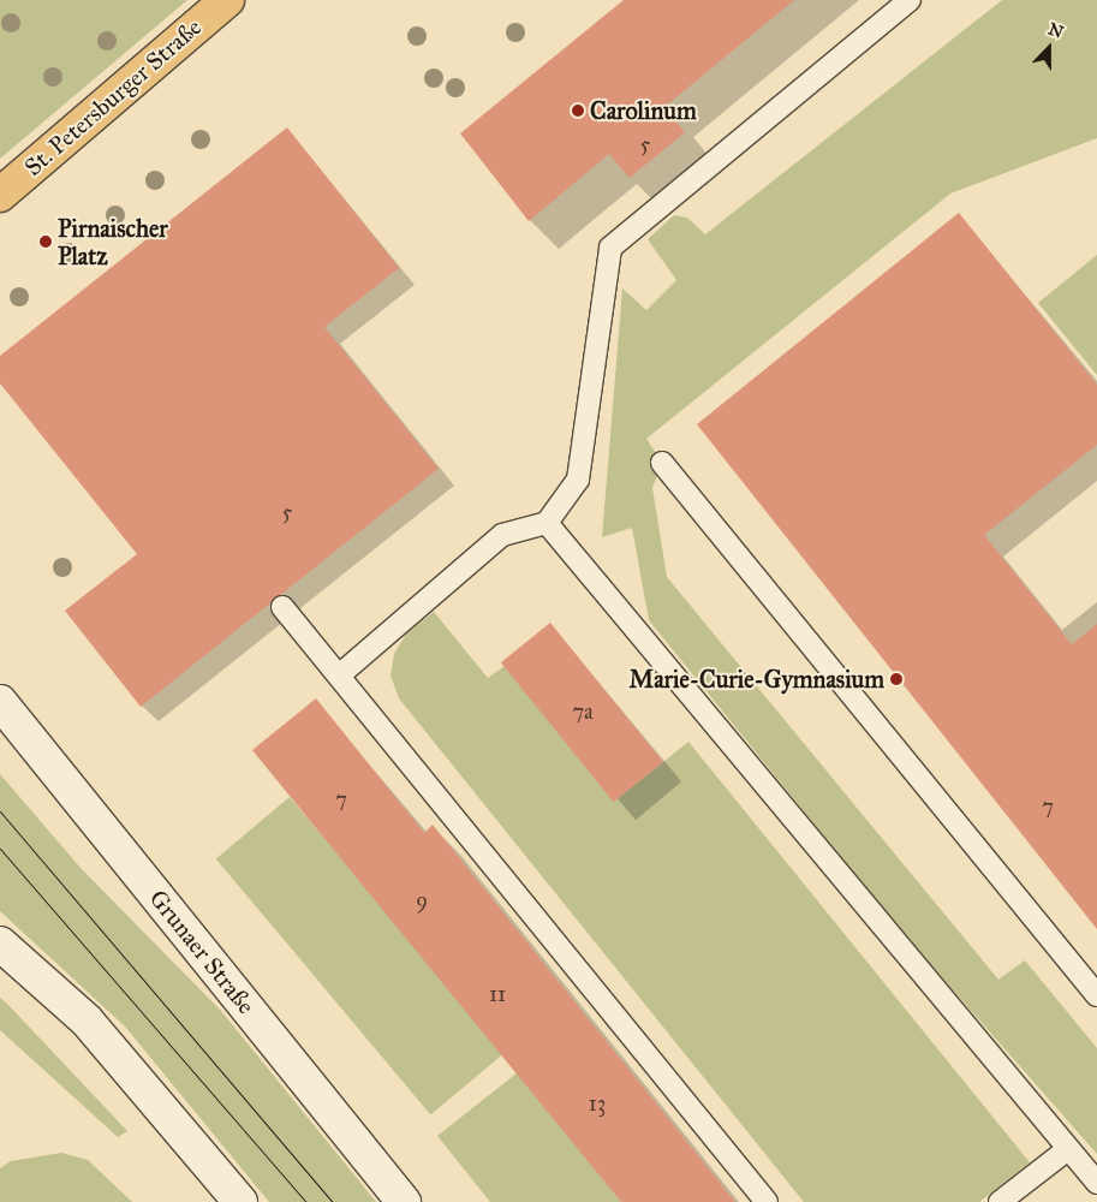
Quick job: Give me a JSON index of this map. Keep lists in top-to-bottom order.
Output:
{
  "streets": {
    "main road": ["St. Petersburger Straße", "Grunaer Straße"]
  },
  "places": ["Carolinum", "Pirnaischer Platz", "Marie-Curie-Gymnasium"],
  "house_numbers": [
    "5",
    "5",
    "7a",
    "7",
    "7",
    "9",
    "11",
    "13"
  ],
  "north": "top"
}
